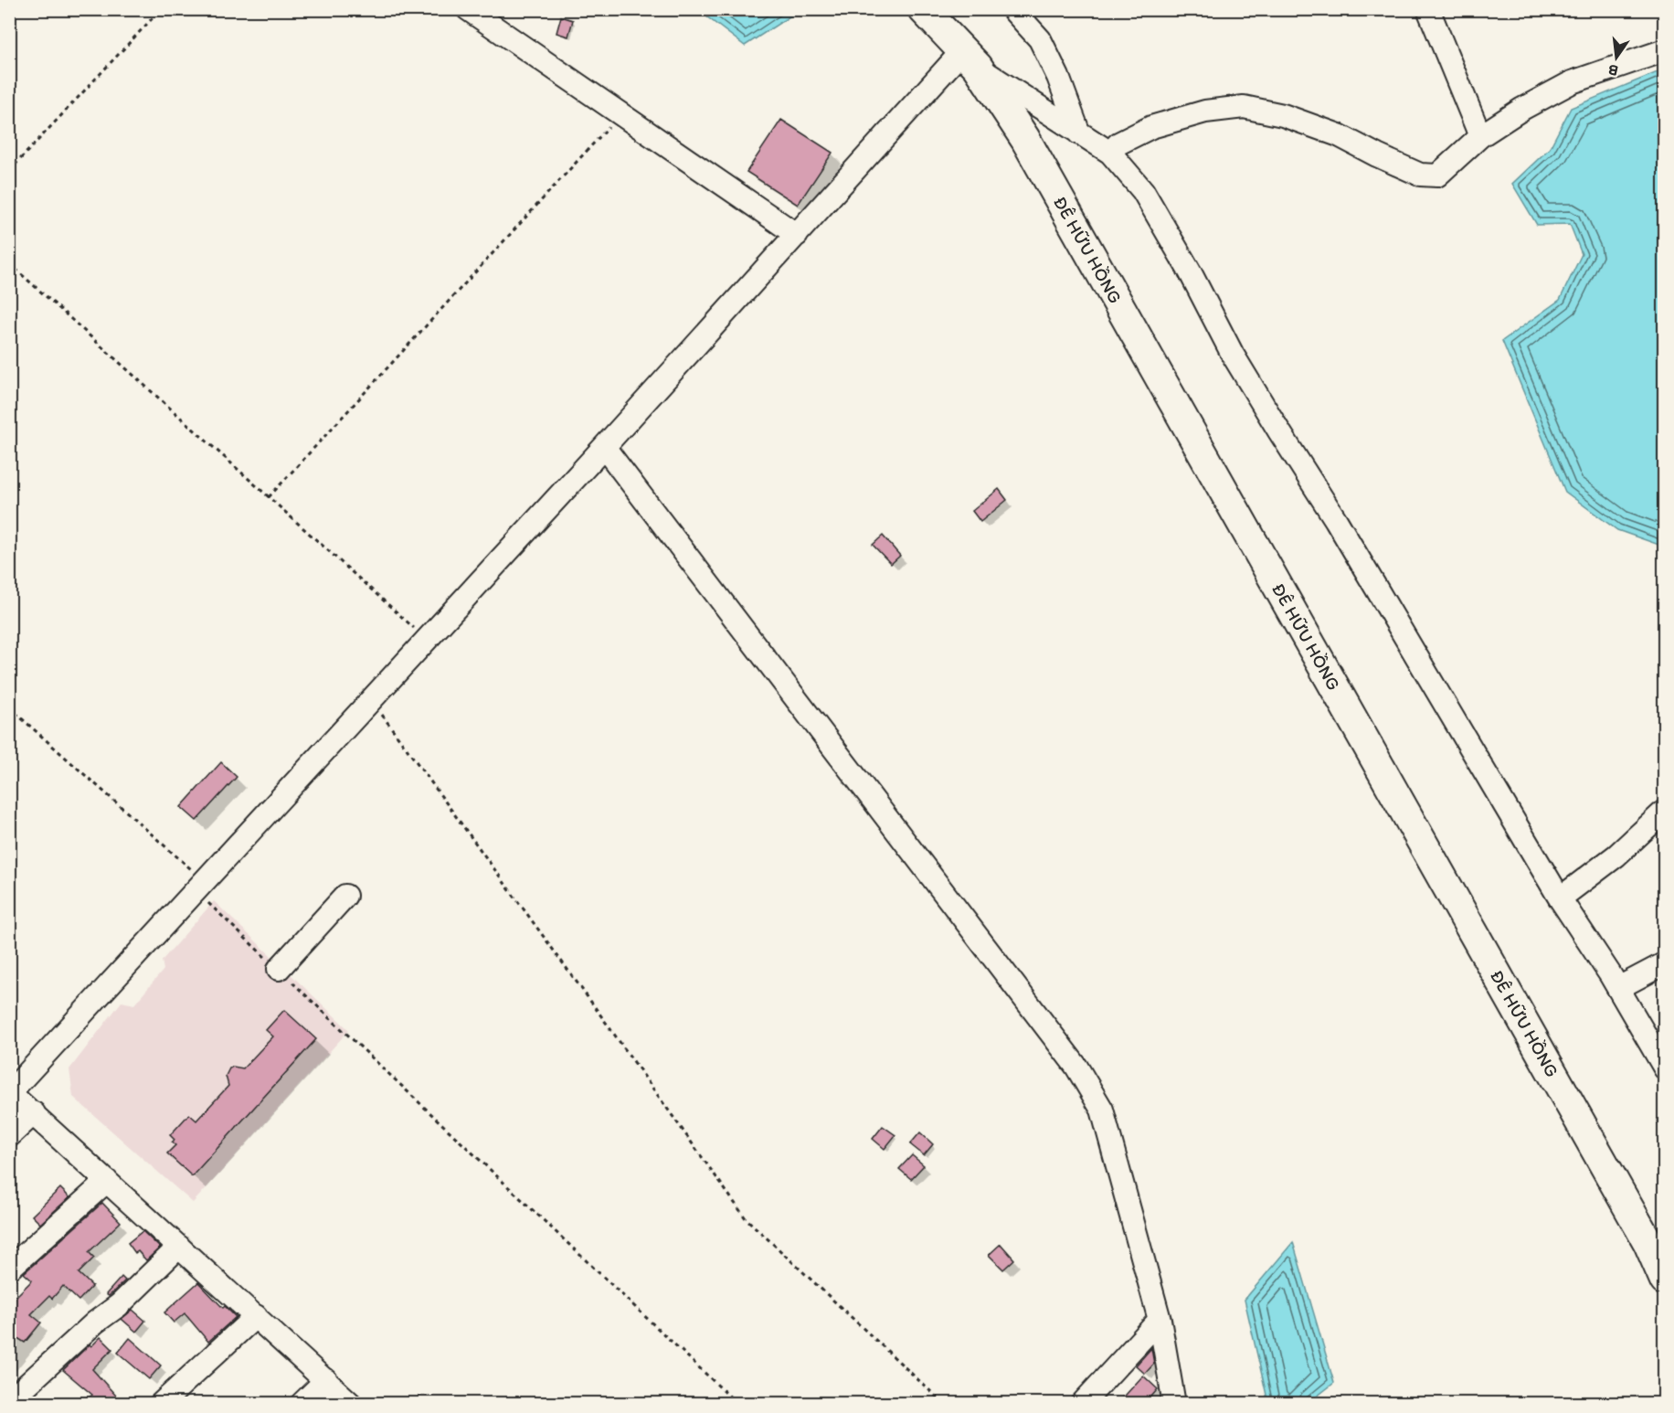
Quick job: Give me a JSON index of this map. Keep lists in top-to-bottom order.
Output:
{
  "streets": {
    "main road": ["ĐÊ HỮU HỒNG"]
  },
  "north": "bottom"
}
